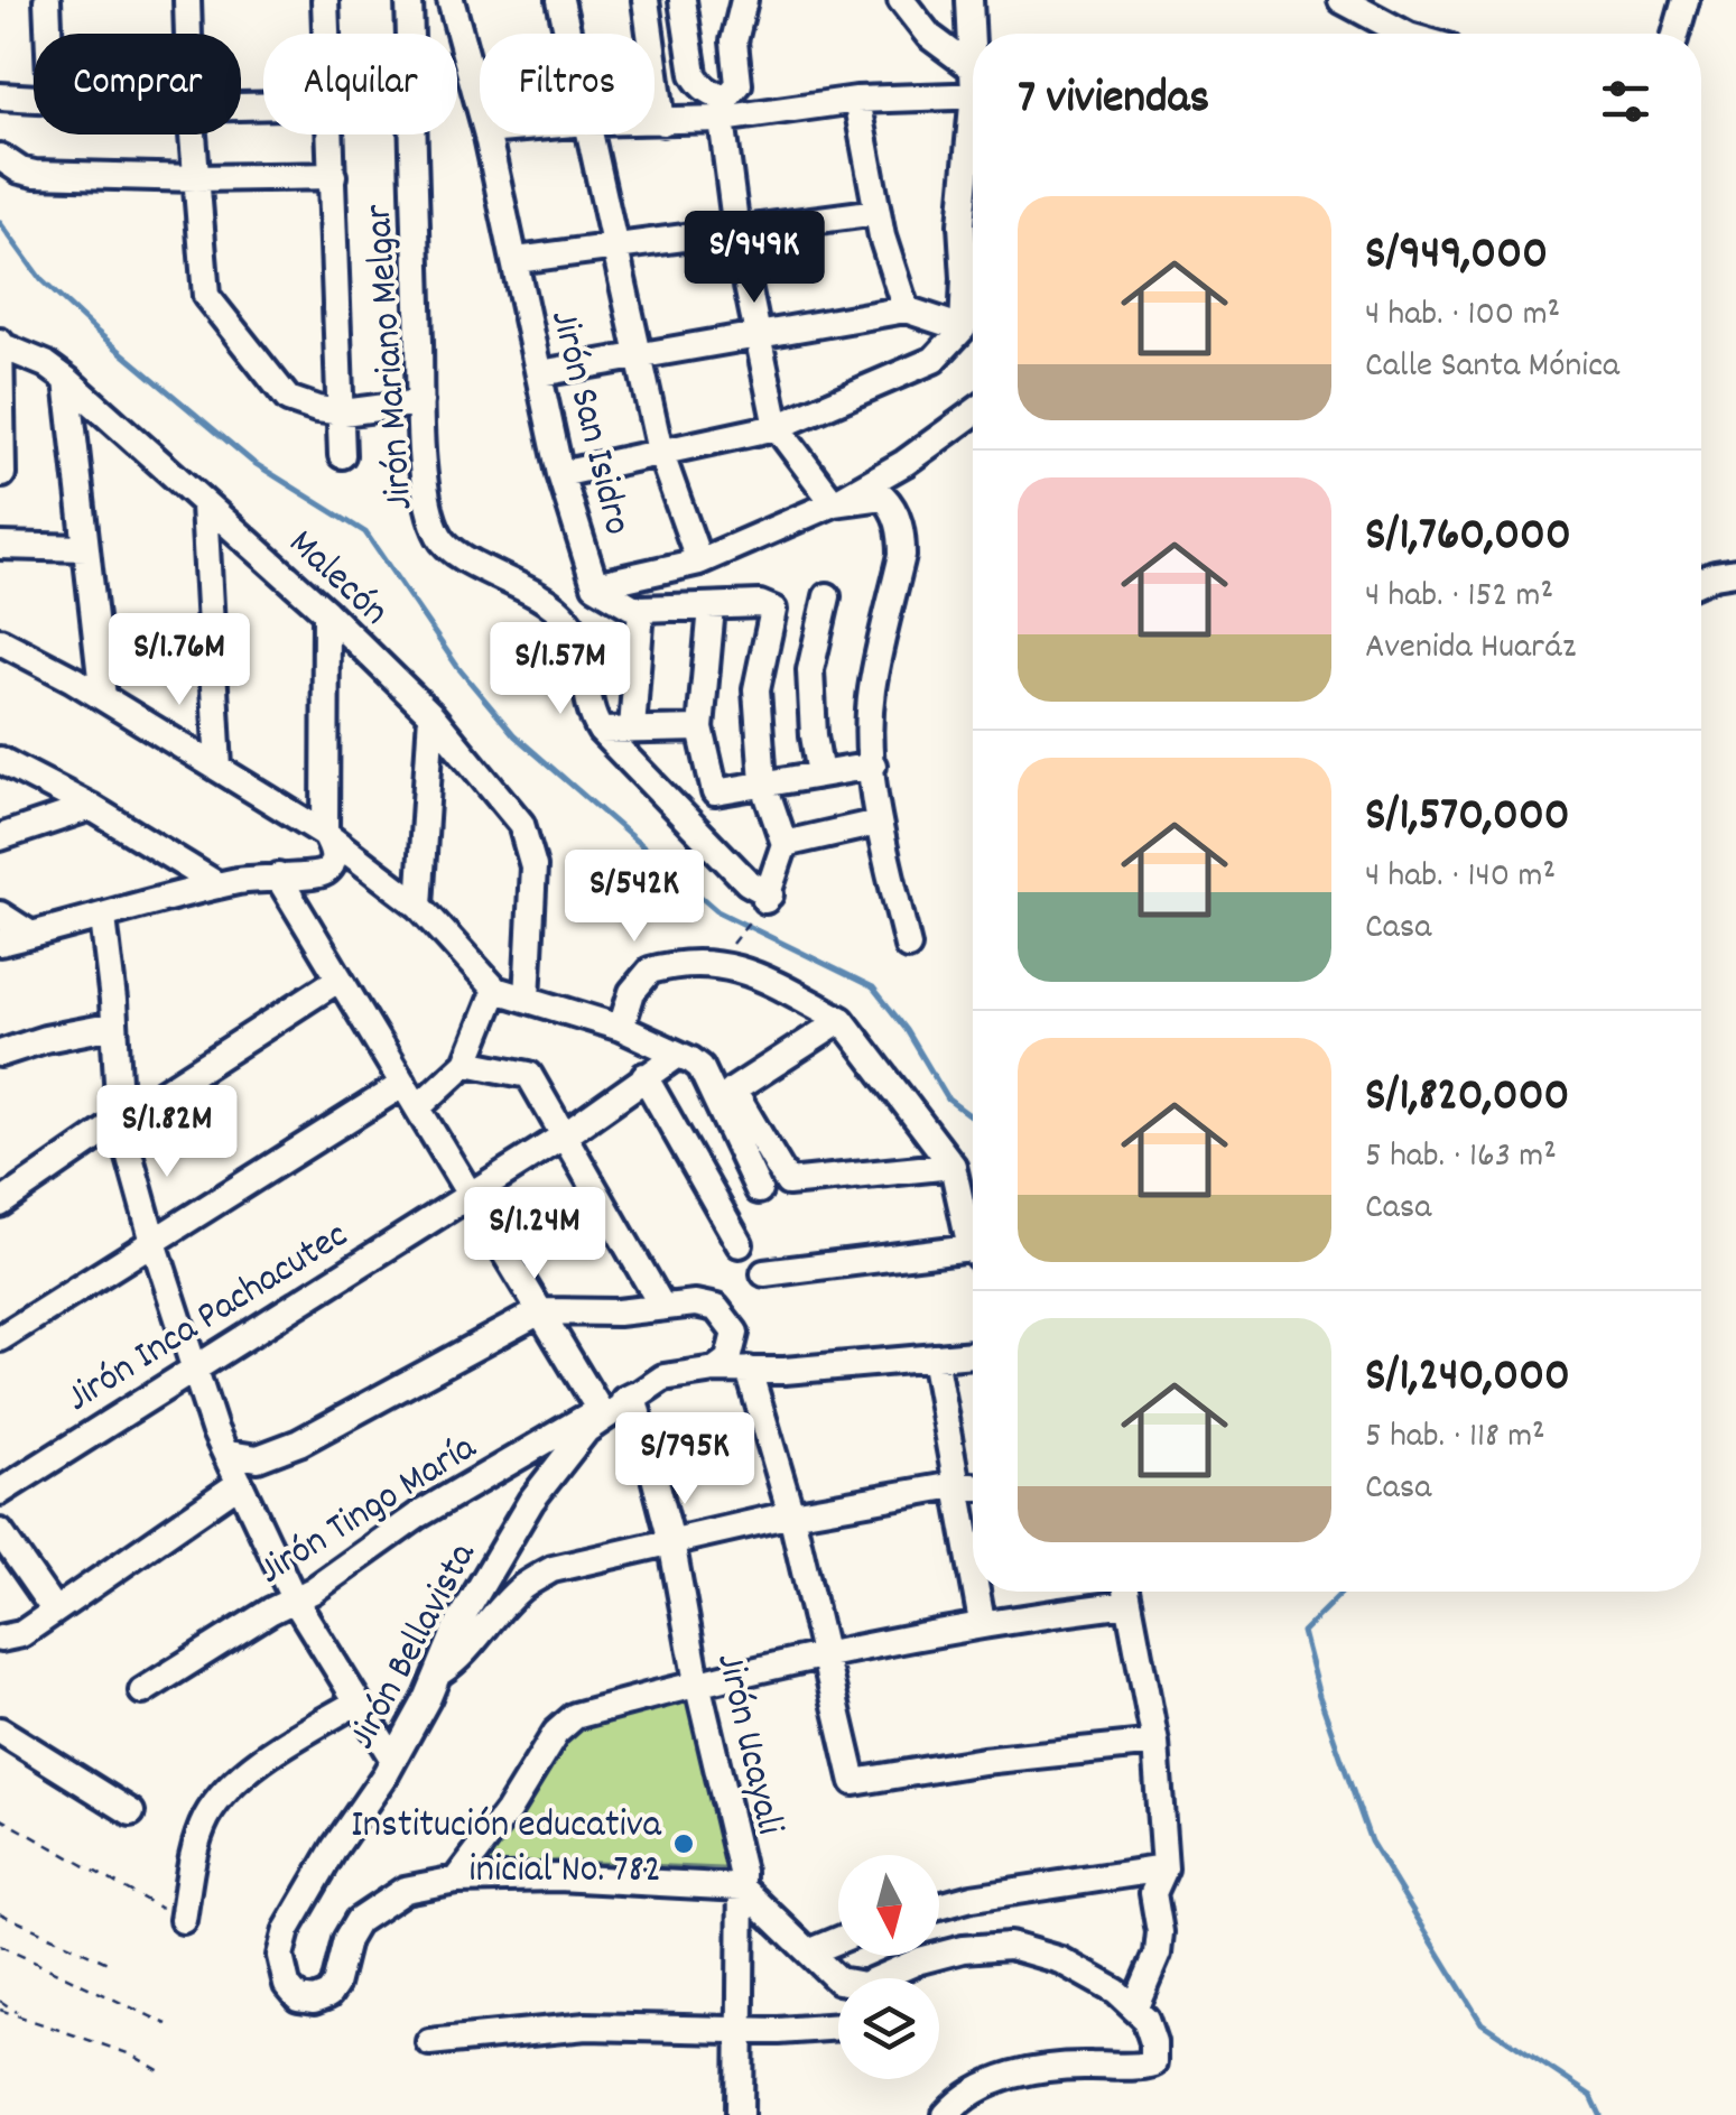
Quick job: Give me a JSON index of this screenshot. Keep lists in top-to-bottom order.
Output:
{
  "streets": {
    "street": [
      "Jirón Mariano Melgar",
      "Jirón San Isidro",
      "Malecón",
      "Jirón Inca Pachacutec",
      "Jirón Tingo María",
      "Jirón Bellavista",
      "Jirón Ucayali"
    ]
  },
  "crossings": [
    ["Jirón Tingo María", "Jirón Bellavista"],
    ["Jirón Tingo María", "Jirón Ucayali"],
    ["Jirón Bellavista", "Jirón Ucayali"]
  ],
  "places": ["Institución educativa inicial No. 782"],
  "north": "bottom",
  "page": {
    "chip": ["Comprar", "Alquilar", "Filtros"],
    "heading": "7 viviendas",
    "list": [
      {
        "name": "S/949,000",
        "note": "4 hab. · 100 m² · Calle Santa Mónica"
      },
      {
        "name": "S/1,760,000",
        "note": "4 hab. · 152 m² · Avenida Huaráz"
      },
      {
        "name": "S/1,570,000",
        "note": "4 hab. · 140 m² · Casa"
      },
      {
        "name": "S/1,820,000",
        "note": "5 hab. · 163 m² · Casa"
      },
      {
        "name": "S/1,240,000",
        "note": "5 hab. · 118 m² · Casa"
      }
    ],
    "price": [
      "S/949K",
      "S/1.76M",
      "S/1.57M",
      "S/542K",
      "S/1.82M",
      "S/1.24M",
      "S/795K"
    ]
  }
}
